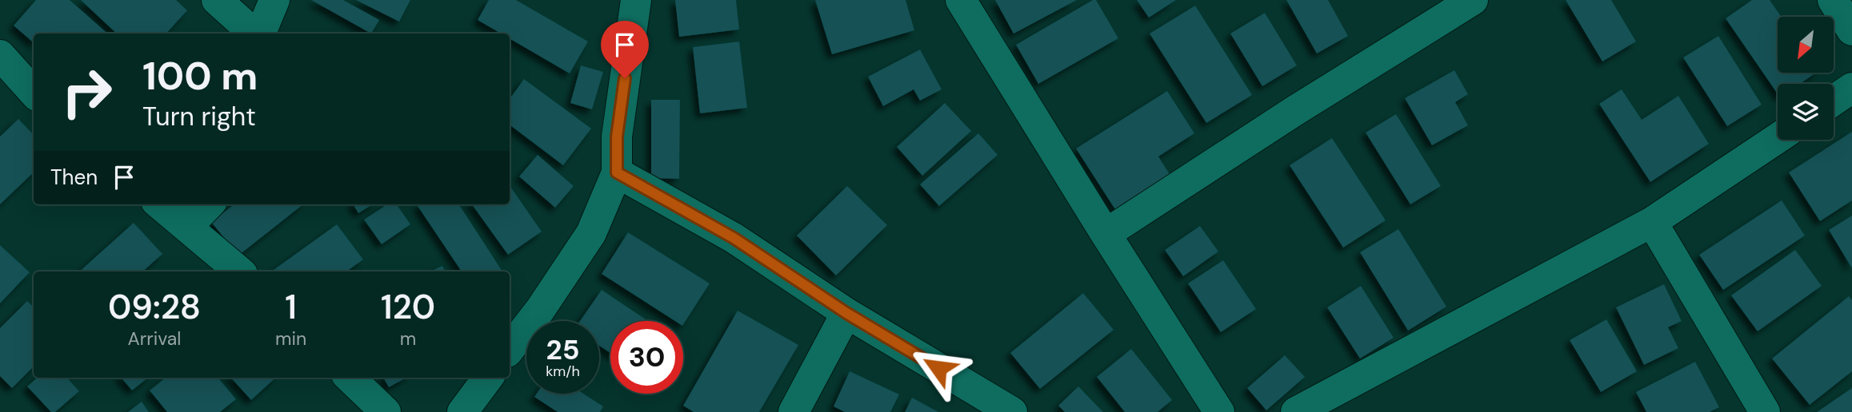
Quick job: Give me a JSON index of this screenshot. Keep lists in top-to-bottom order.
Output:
{
  "north": "bottom left",
  "page": {
    "turn": ["100 m", "Turn right"],
    "then": "Then",
    "eta": [
      "09:28",
      "Arrival",
      "1",
      "min",
      "120",
      "m"
    ],
    "speed": "25 km/h",
    "limit": "30"
  }
}
